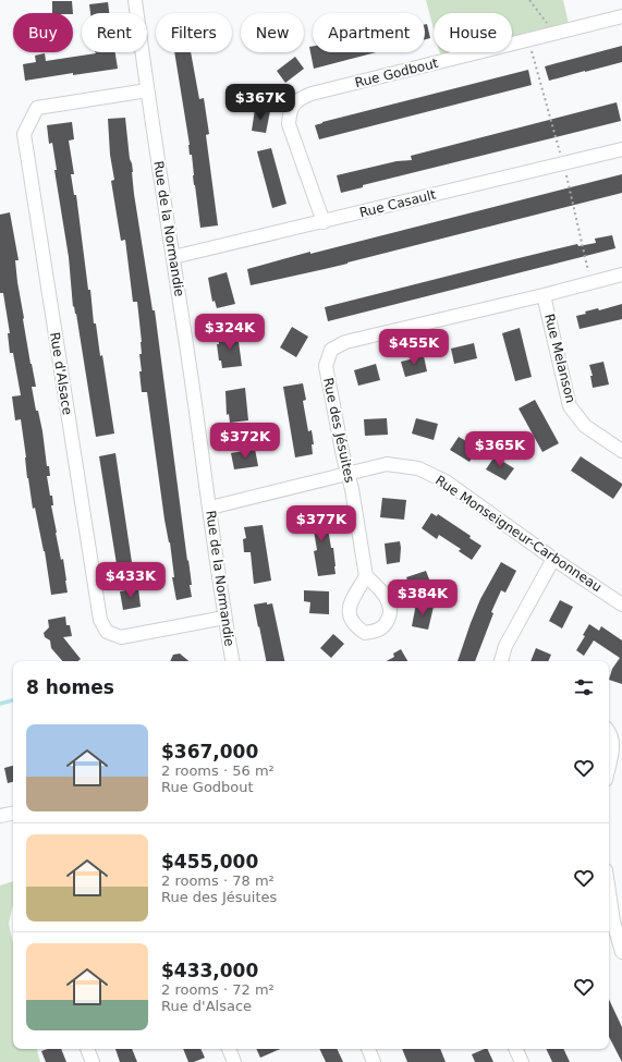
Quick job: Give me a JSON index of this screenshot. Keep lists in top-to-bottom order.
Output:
{
  "streets": {
    "street": [
      "Rue Godbout",
      "Rue Casault",
      "Rue de la Normandie",
      "Rue Melanson",
      "Rue d'Alsace",
      "Rue des Jésuites",
      "Rue Monseigneur-Carbonneau"
    ]
  },
  "crossings": [
    ["Rue Godbout", "Rue Casault"],
    ["Rue Casault", "Rue de la Normandie"],
    ["Rue de la Normandie", "Rue d'Alsace"],
    ["Rue de la Normandie", "Rue Monseigneur-Carbonneau"],
    ["Rue Melanson", "Rue des Jésuites"],
    ["Rue des Jésuites", "Rue Monseigneur-Carbonneau"]
  ],
  "page": {
    "chip": [
      "Buy",
      "Rent",
      "Filters",
      "New",
      "Apartment",
      "House"
    ],
    "price": [
      "$367K",
      "$324K",
      "$455K",
      "$372K",
      "$365K",
      "$377K",
      "$433K",
      "$384K"
    ],
    "heading": "8 homes",
    "list": [
      {
        "name": "$367,000",
        "note": "2 rooms · 56 m² · Rue Godbout"
      },
      {
        "name": "$455,000",
        "note": "2 rooms · 78 m² · Rue des Jésuites"
      },
      {
        "name": "$433,000",
        "note": "2 rooms · 72 m² · Rue d'Alsace"
      }
    ]
  }
}
